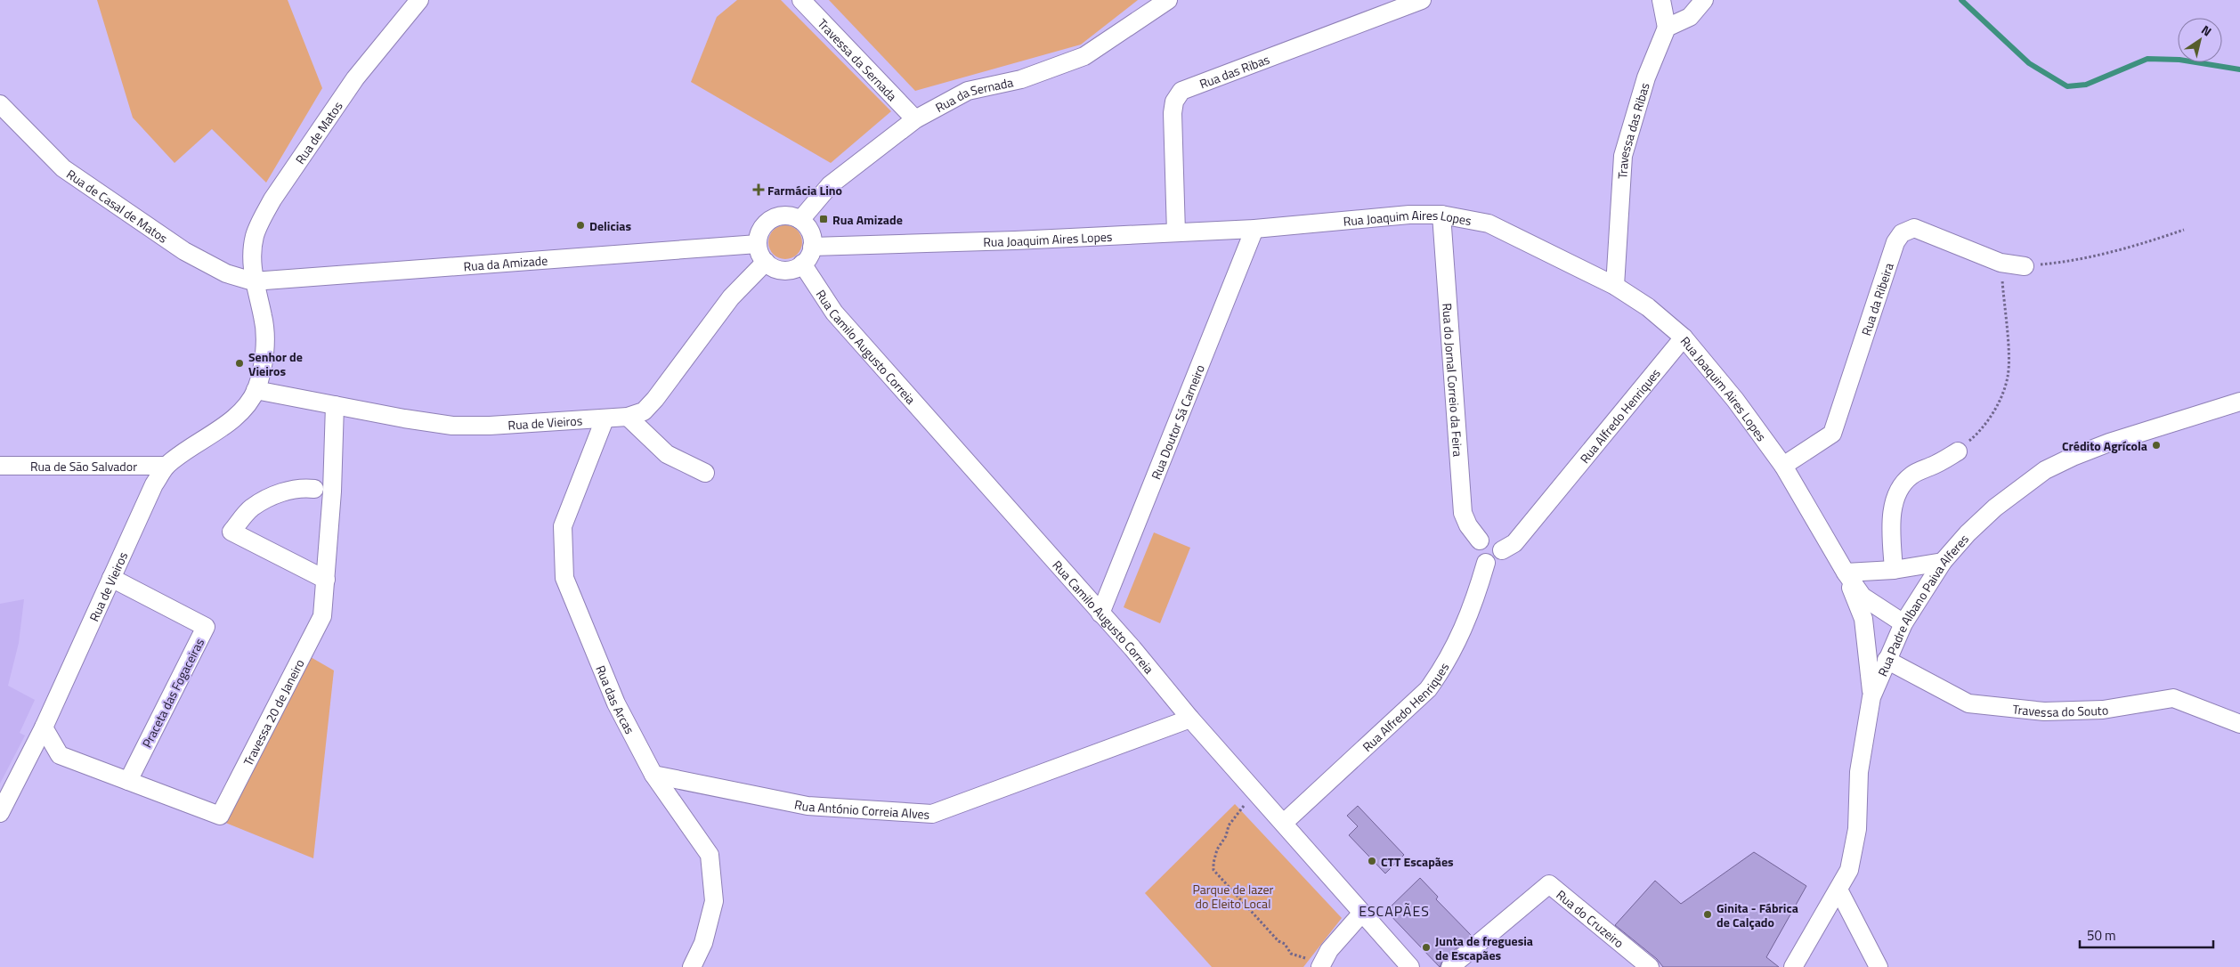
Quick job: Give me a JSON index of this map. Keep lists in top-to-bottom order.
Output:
{
  "streets": {
    "street": [
      "Travessa da Sernada",
      "Rua das Ribas",
      "Rua da Sernada",
      "Travessa das Ribas",
      "Rua de Matos",
      "Rua de Casal de Matos",
      "Rua Joaquim Aires Lopes",
      "Rua da Amizade",
      "Rua da Ribeira",
      "Rua Camilo Augusto Correia",
      "Rua do Jornal Correio da Feira",
      "Rua Alfredo Henriques",
      "Rua Doutor Sá Carneiro",
      "Rua de Vieiros",
      "Rua de São Salvador",
      "Rua Padre Albano Paiva Alferes",
      "Praceta das Fogaceiras",
      "Rua das Arcas",
      "Travessa do Souto",
      "Travessa 20 de Janeiro",
      "Rua António Correia Alves",
      "Rua do Cruzeiro"
    ]
  },
  "crossings": [
    ["Travessa da Sernada", "Rua da Sernada"],
    ["Rua das Ribas", "Rua Joaquim Aires Lopes"],
    ["Rua da Sernada", "Rua Joaquim Aires Lopes"],
    ["Rua da Sernada", "Rua da Amizade"],
    ["Rua da Sernada", "Rua Camilo Augusto Correia"],
    ["Rua da Sernada", "Rua de Vieiros"],
    ["Travessa das Ribas", "Rua Joaquim Aires Lopes"],
    ["Rua de Matos", "Rua de Casal de Matos"],
    ["Rua de Matos", "Rua da Amizade"],
    ["Rua de Matos", "Rua de Vieiros"],
    ["Rua de Casal de Matos", "Rua da Amizade"],
    ["Rua de Casal de Matos", "Rua de Vieiros"],
    ["Rua Joaquim Aires Lopes", "Rua da Amizade"],
    ["Rua Joaquim Aires Lopes", "Rua da Ribeira"],
    ["Rua Joaquim Aires Lopes", "Rua Camilo Augusto Correia"],
    ["Rua Joaquim Aires Lopes", "Rua do Jornal Correio da Feira"],
    ["Rua Joaquim Aires Lopes", "Rua Alfredo Henriques"],
    ["Rua Joaquim Aires Lopes", "Rua Doutor Sá Carneiro"],
    ["Rua Joaquim Aires Lopes", "Rua de Vieiros"],
    ["Rua da Amizade", "Rua Camilo Augusto Correia"],
    ["Rua da Amizade", "Rua de Vieiros"],
    ["Rua Camilo Augusto Correia", "Rua Alfredo Henriques"],
    ["Rua Camilo Augusto Correia", "Rua Doutor Sá Carneiro"],
    ["Rua Camilo Augusto Correia", "Rua de Vieiros"],
    ["Rua Camilo Augusto Correia", "Rua António Correia Alves"],
    ["Rua do Jornal Correio da Feira", "Rua Alfredo Henriques"],
    ["Rua de Vieiros", "Rua de São Salvador"],
    ["Rua de Vieiros", "Praceta das Fogaceiras"],
    ["Rua de Vieiros", "Rua das Arcas"],
    ["Rua de Vieiros", "Travessa 20 de Janeiro"],
    ["Rua Padre Albano Paiva Alferes", "Travessa do Souto"],
    ["Praceta das Fogaceiras", "Travessa 20 de Janeiro"],
    ["Rua das Arcas", "Rua António Correia Alves"]
  ],
  "districts": ["ESCAPÃES"],
  "parks": ["Parque de lazer do Eleito Local"],
  "places": {
    "health": ["Farmácia Lino"],
    "transit": ["Rua Amizade"],
    "other": [
      "Delicias",
      "Senhor de Vieiros",
      "Crédito Agrícola",
      "CTT Escapães",
      "Ginita - Fábrica de Calçado",
      "Junta de freguesia de Escapães"
    ]
  },
  "scale_bar": "50 m",
  "north": "top right"
}
